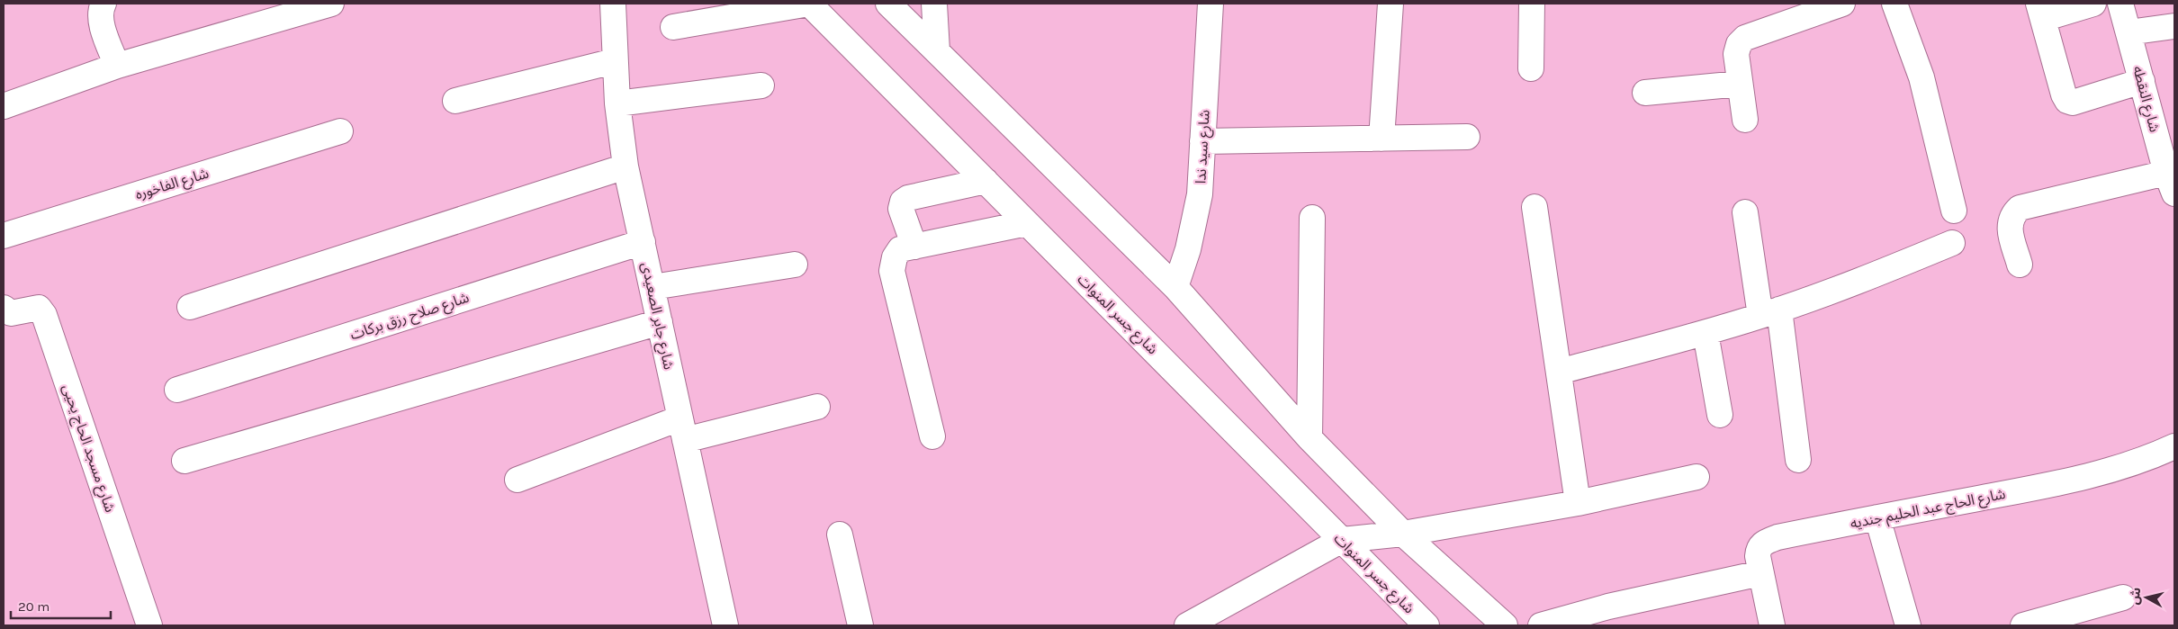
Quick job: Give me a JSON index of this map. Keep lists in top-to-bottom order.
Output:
{
  "streets": {
    "street": [
      "شارع النقطه",
      "شارع سيد ندا",
      "شارع الفاخوره",
      "شارع جسر المنوات",
      "شارع صلاح رزق بركات",
      "شارع جابر الصعيدى",
      "شارع مسجد الحاج يحيى",
      "شارع الحاج عبد الحليم جنديه"
    ]
  },
  "crossings": [
    ["شارع صلاح رزق بركات", "شارع جابر الصعيدى"]
  ],
  "scale_bar": "20 m",
  "north": "left"
}
